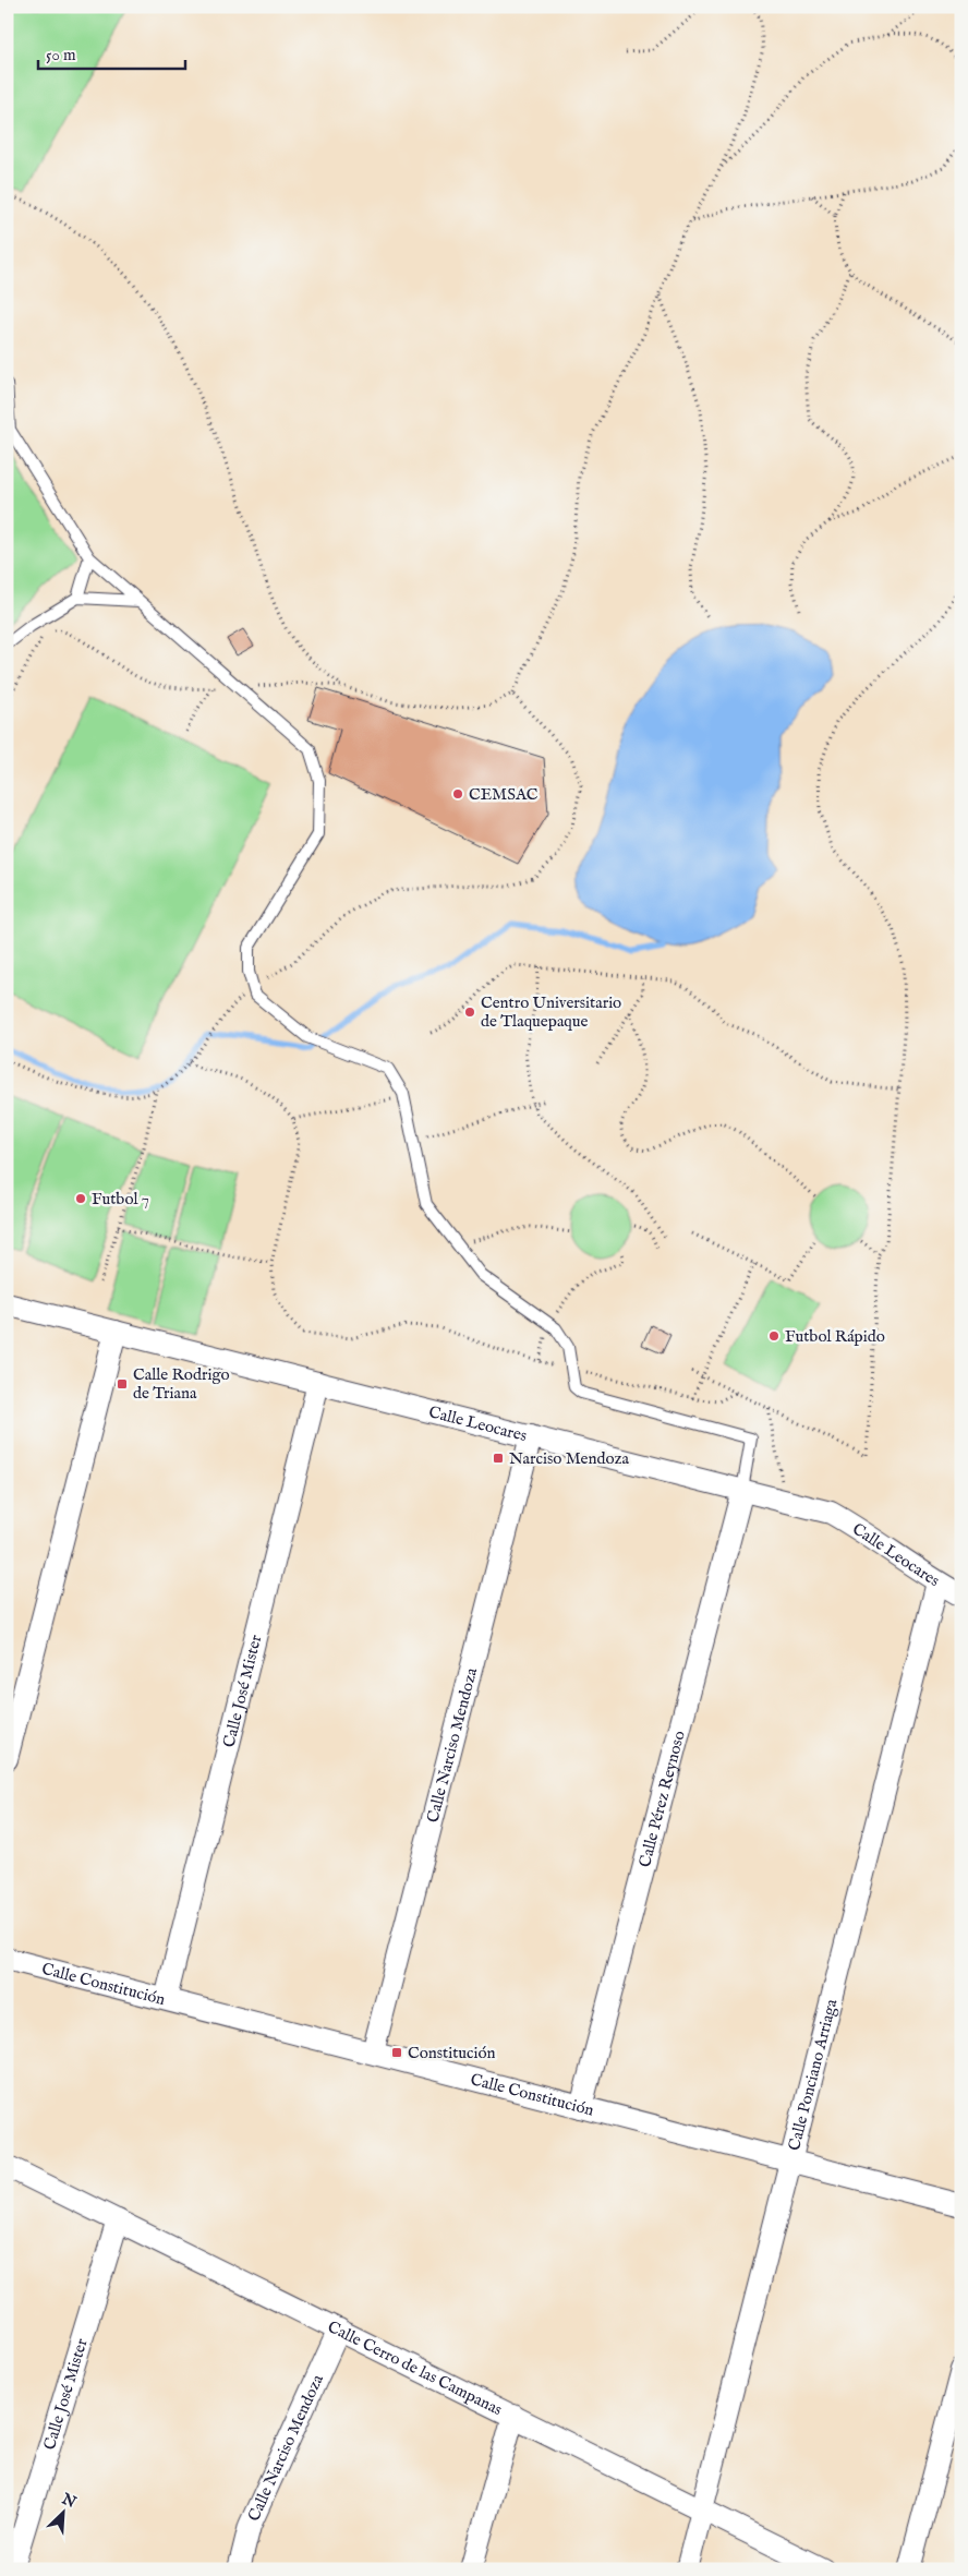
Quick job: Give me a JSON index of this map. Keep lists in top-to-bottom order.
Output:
{
  "streets": {
    "street": [
      "Calle Leocares",
      "Calle José Mister",
      "Calle Narciso Mendoza",
      "Calle Pérez Reynoso",
      "Calle Constitución",
      "Calle Ponciano Arriaga",
      "Calle Cerro de las Campanas"
    ]
  },
  "crossings": [
    ["Calle Leocares", "Calle José Mister"],
    ["Calle Leocares", "Calle Narciso Mendoza"],
    ["Calle Leocares", "Calle Pérez Reynoso"],
    ["Calle Leocares", "Calle Ponciano Arriaga"],
    ["Calle José Mister", "Calle Constitución"],
    ["Calle José Mister", "Calle Cerro de las Campanas"],
    ["Calle Narciso Mendoza", "Calle Constitución"],
    ["Calle Narciso Mendoza", "Calle Cerro de las Campanas"],
    ["Calle Pérez Reynoso", "Calle Constitución"],
    ["Calle Constitución", "Calle Ponciano Arriaga"],
    ["Calle Ponciano Arriaga", "Calle Cerro de las Campanas"]
  ],
  "places": {
    "other": [
      "CEMSAC",
      "Centro Universitario de Tlaquepaque",
      "Futbol 7",
      "Futbol Rápido"
    ],
    "transit": ["Calle Rodrigo de Triana", "Narciso Mendoza", "Constitución"]
  },
  "scale_bar": "50 m",
  "north": "top right"
}
